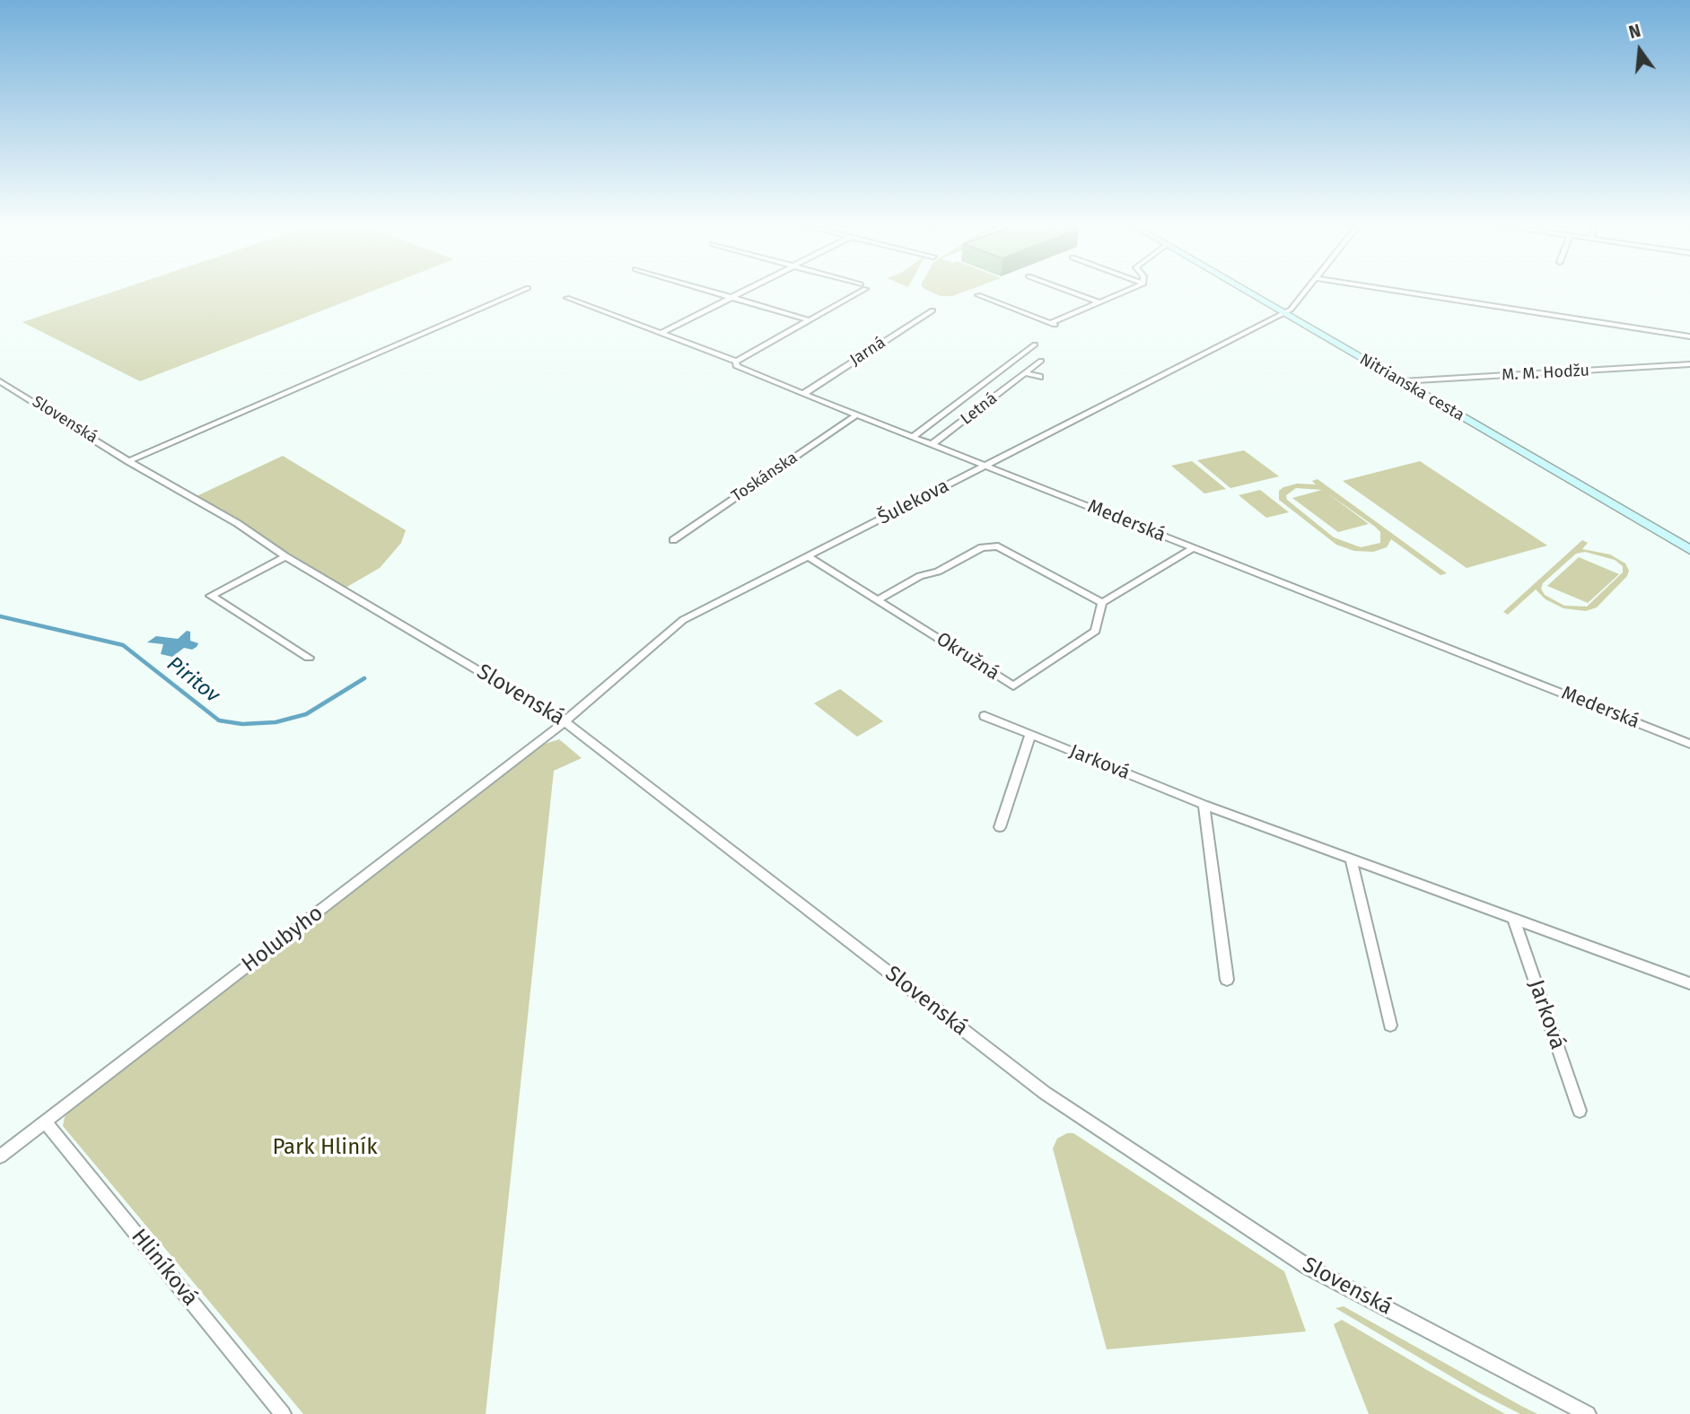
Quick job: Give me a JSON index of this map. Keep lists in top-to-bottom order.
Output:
{
  "streets": {
    "main road": ["Nitrianska cesta"],
    "street": [
      "Jarná",
      "M. M. Hodžu",
      "Letná",
      "Slovenská",
      "Toskánska",
      "Šulekova",
      "Mederská",
      "Okružná",
      "Jarková",
      "Holubyho",
      "Hliníková"
    ]
  },
  "crossings": [
    ["Jarná", "Mederská"],
    ["M. M. Hodžu", "Nitrianska cesta"],
    ["Nitrianska cesta", "Šulekova"],
    ["Letná", "Mederská"],
    ["Slovenská", "Šulekova"],
    ["Slovenská", "Holubyho"],
    ["Toskánska", "Mederská"],
    ["Šulekova", "Mederská"],
    ["Šulekova", "Okružná"],
    ["Šulekova", "Holubyho"],
    ["Holubyho", "Hliníková"]
  ],
  "water": ["Piritov"],
  "parks": ["Park Hliník"],
  "north": "top"
}
